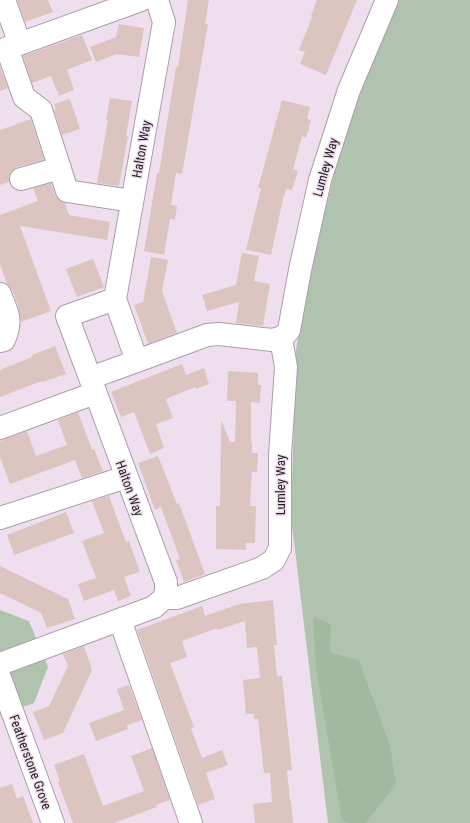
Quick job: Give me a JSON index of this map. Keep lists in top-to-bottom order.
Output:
{
  "streets": {
    "street": ["Halton Way", "Lumley Way", "Featherstone Grove"]
  },
  "crossings": [
    ["Halton Way", "Lumley Way"]
  ]
}
